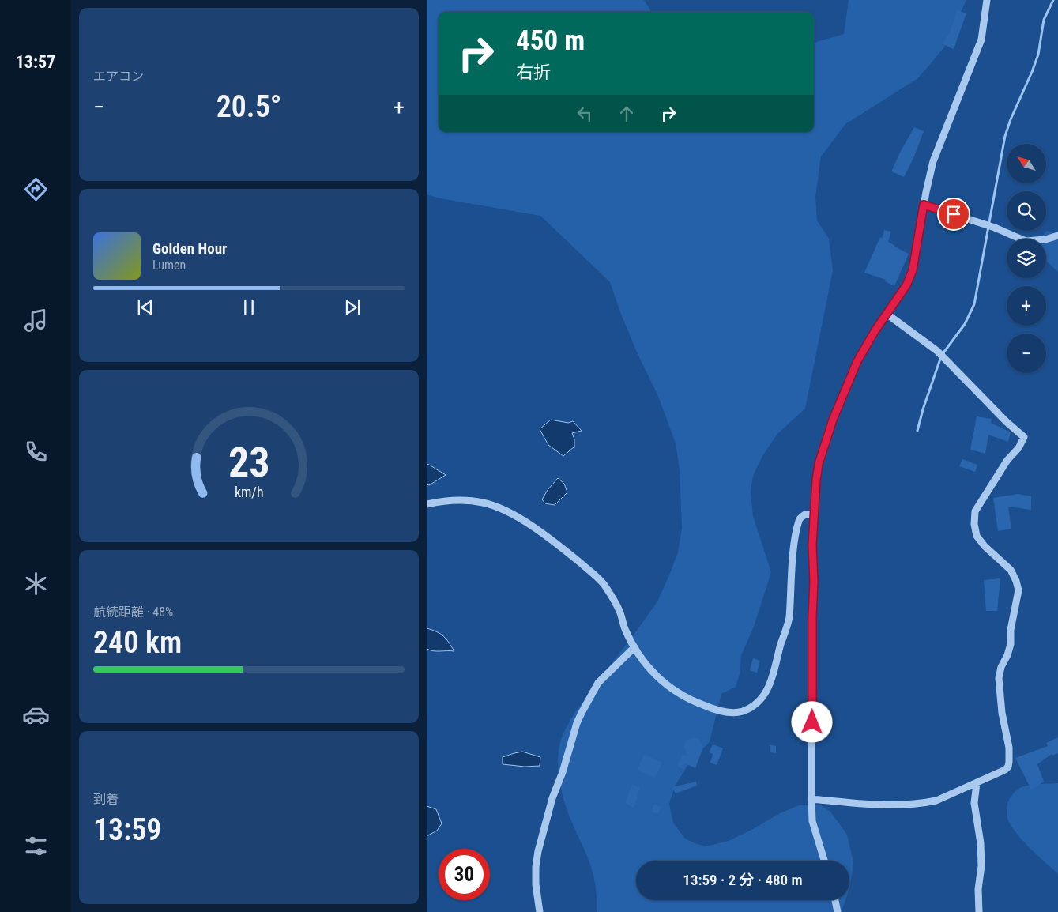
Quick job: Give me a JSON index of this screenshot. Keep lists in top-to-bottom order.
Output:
{
  "north": "top left",
  "page": {
    "tabs": "13:57",
    "tile": [
      "エアコン",
      ["航続距離 · 48%", "240 km"],
      ["到着", "13:59"]
    ],
    "turn": ["450 m", "右折"],
    "heat": ["−", "20.5°", "+"],
    "map_buttons": ["+", "−"],
    "song": ["Golden Hour", "Lumen"],
    "limit": "30",
    "trip": "13:59 · 2 分 · 480 m",
    "gauge": ["23", "km/h"]
  }
}
